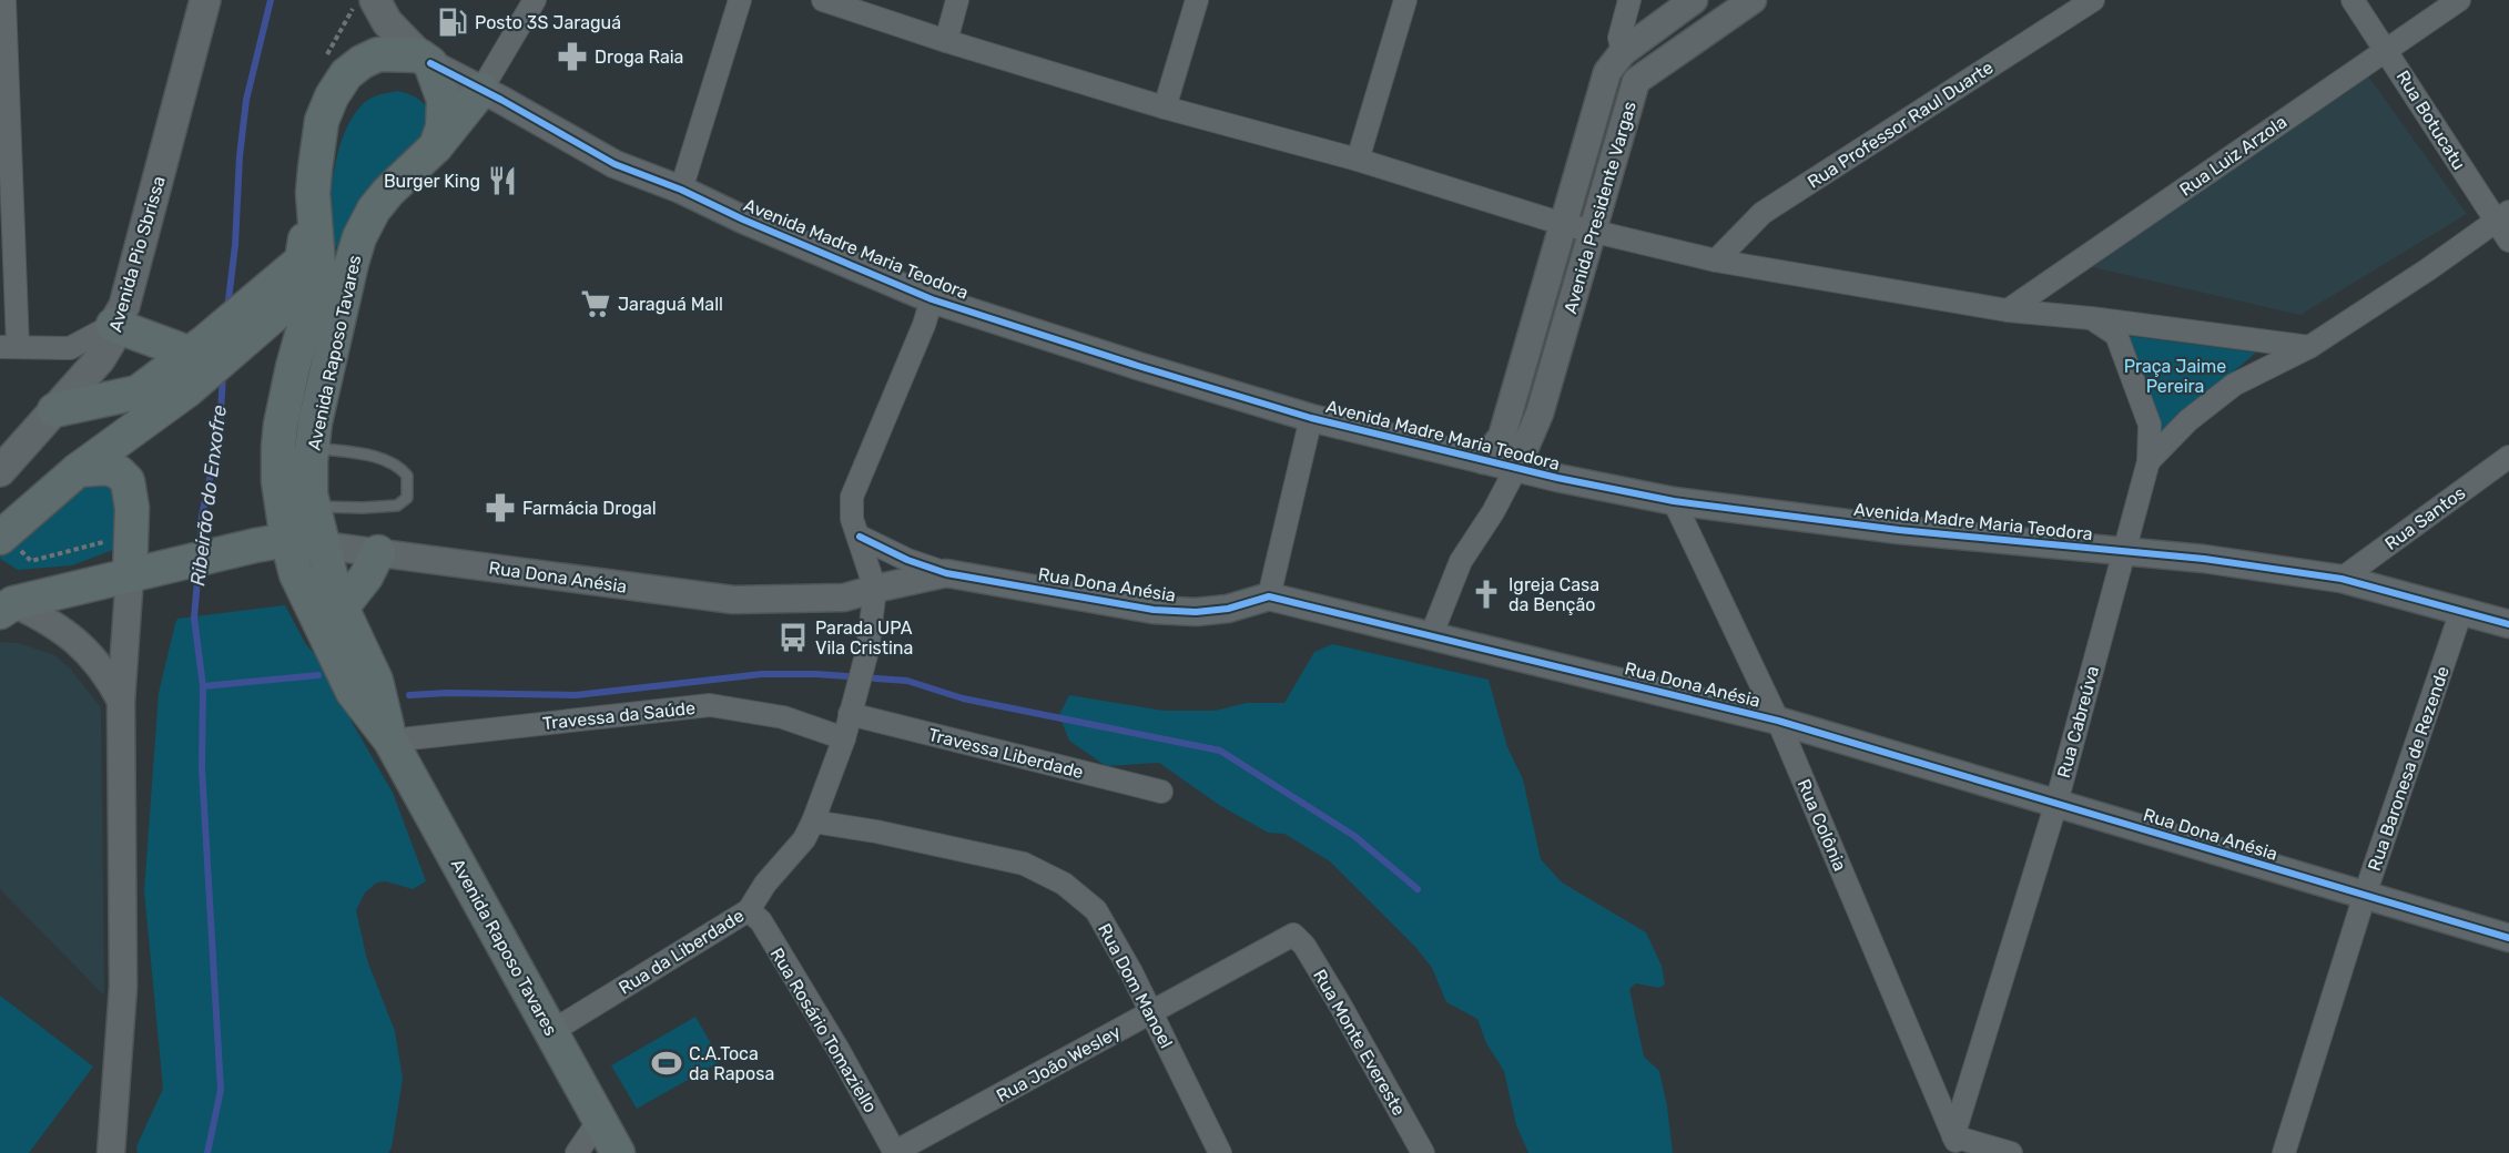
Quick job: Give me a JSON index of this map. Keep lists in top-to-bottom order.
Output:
{
  "streets": {
    "main road": ["Avenida Pio Sbrissa", "Avenida Raposo Tavares", "Rua Dona Anésia"],
    "street": [
      "Rua Botucatu",
      "Rua Professor Raul Duarte",
      "Rua Luiz Arzola",
      "Avenida Presidente Vargas",
      "Avenida Madre Maria Teodora",
      "Rua Santos",
      "Travessa da Saúde",
      "Rua Cabreúva",
      "Travessa Liberdade",
      "Rua Baronesa de Rezende",
      "Rua Colônia",
      "Rua da Liberdade",
      "Rua Dom Manoel",
      "Rua Rosário Tomaziello",
      "Rua Monte Evereste",
      "Rua João Wesley"
    ]
  },
  "crossings": [
    ["Rua Botucatu", "Rua Luiz Arzola"],
    ["Avenida Presidente Vargas", "Avenida Madre Maria Teodora"],
    ["Avenida Madre Maria Teodora", "Avenida Raposo Tavares"],
    ["Avenida Madre Maria Teodora", "Rua Santos"],
    ["Avenida Madre Maria Teodora", "Rua Cabreúva"],
    ["Avenida Madre Maria Teodora", "Rua Baronesa de Rezende"],
    ["Avenida Madre Maria Teodora", "Rua Colônia"],
    ["Avenida Raposo Tavares", "Rua Dona Anésia"],
    ["Avenida Raposo Tavares", "Travessa da Saúde"],
    ["Avenida Raposo Tavares", "Rua da Liberdade"],
    ["Rua Dona Anésia", "Rua Cabreúva"],
    ["Rua Dona Anésia", "Rua Baronesa de Rezende"],
    ["Rua Dona Anésia", "Rua Colônia"],
    ["Rua Dona Anésia", "Rua da Liberdade"],
    ["Travessa da Saúde", "Rua da Liberdade"],
    ["Rua Cabreúva", "Rua Colônia"],
    ["Travessa Liberdade", "Rua da Liberdade"],
    ["Rua da Liberdade", "Rua Dom Manoel"],
    ["Rua da Liberdade", "Rua Rosário Tomaziello"],
    ["Rua Dom Manoel", "Rua João Wesley"],
    ["Rua Rosário Tomaziello", "Rua João Wesley"],
    ["Rua Monte Evereste", "Rua João Wesley"]
  ],
  "water": ["Ribeirão do Enxofre"],
  "parks": ["Praça Jaime Pereira"],
  "places": {
    "fuel station": ["Posto 3S Jaraguá"],
    "pharmacy": ["Droga Raia", "Farmácia Drogal"],
    "restaurant": ["Burger King"],
    "supermarket": ["Jaraguá Mall"],
    "church": ["Igreja Casa da Benção"],
    "bus stop": ["Parada UPA Vila Cristina"],
    "sports": ["C.A.Toca da Raposa"]
  }
}
